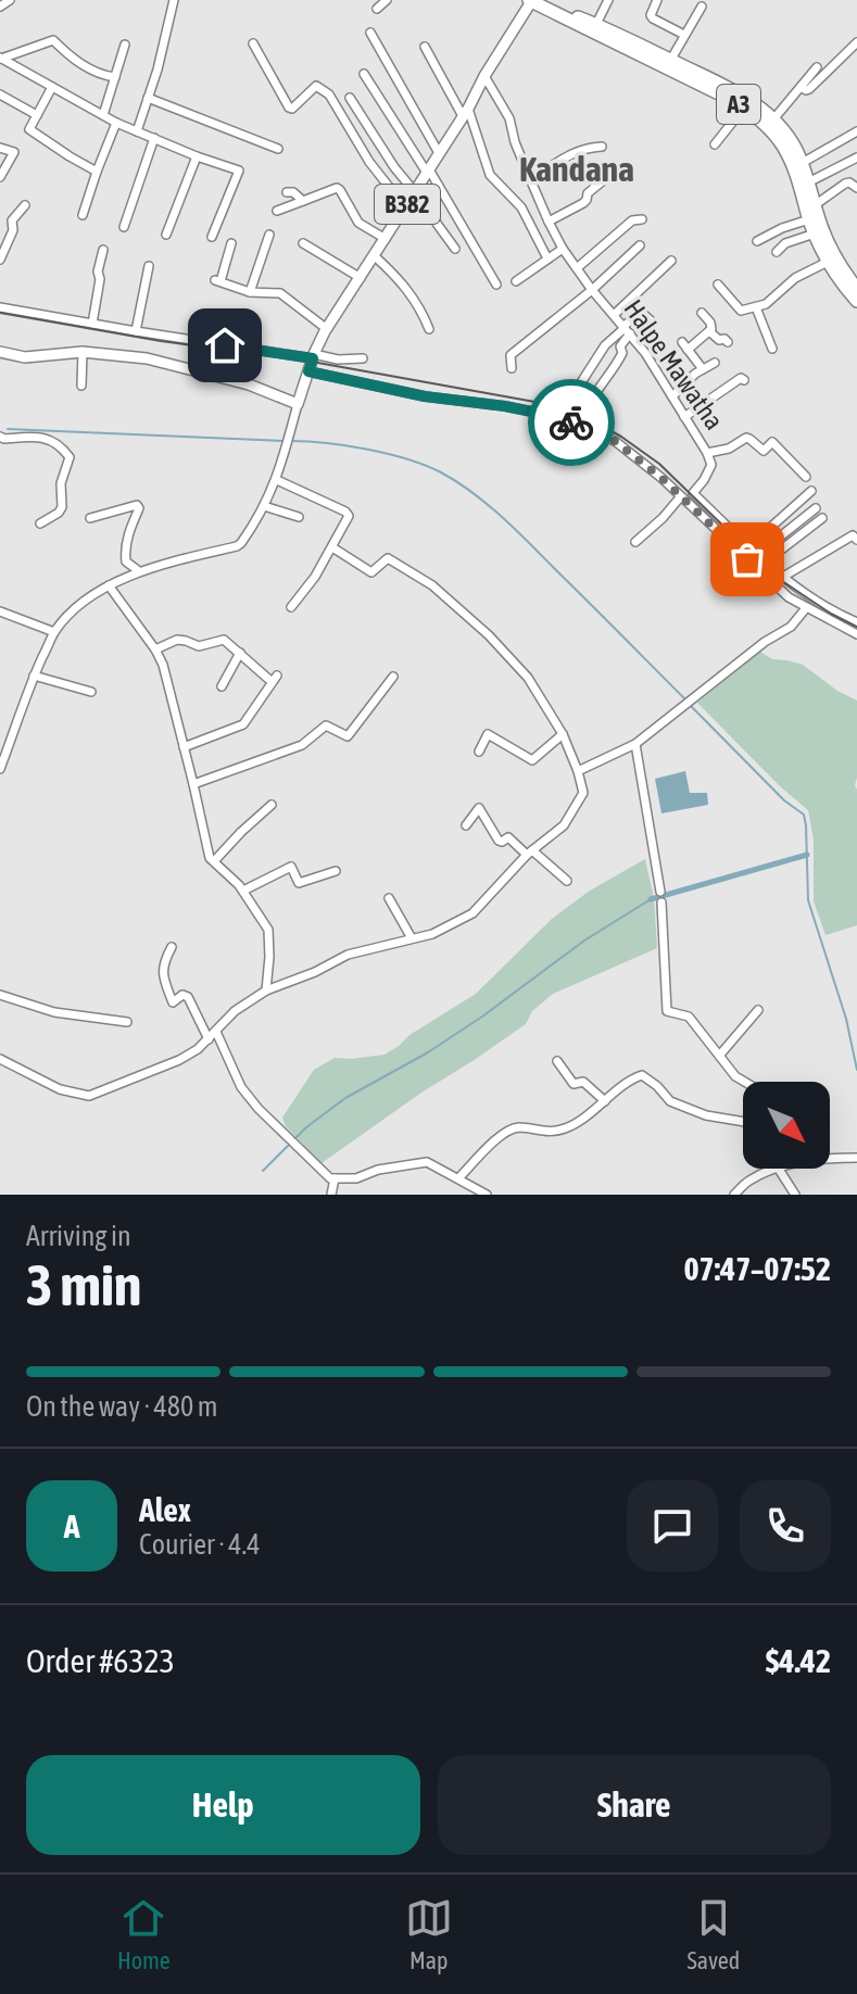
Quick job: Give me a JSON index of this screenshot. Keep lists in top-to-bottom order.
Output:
{
  "streets": {
    "highway": ["A3"],
    "main road": ["B382"],
    "street": ["Halpe Mawatha"]
  },
  "crossings": [
    ["A3", "B382"],
    ["B382", "Halpe Mawatha"]
  ],
  "districts": ["Kandana"],
  "north": "bottom right",
  "page": {
    "heading": ["3 min", "Arriving in", "07:47–07:52"],
    "panel": [
      "Alex",
      "Courier · 4.4",
      "Order #6323",
      "$4.42"
    ],
    "bar": "On the way · 480 m",
    "round": "A",
    "buttons": ["Help", "Share"],
    "tabs": ["Home", "Map", "Saved"]
  }
}
